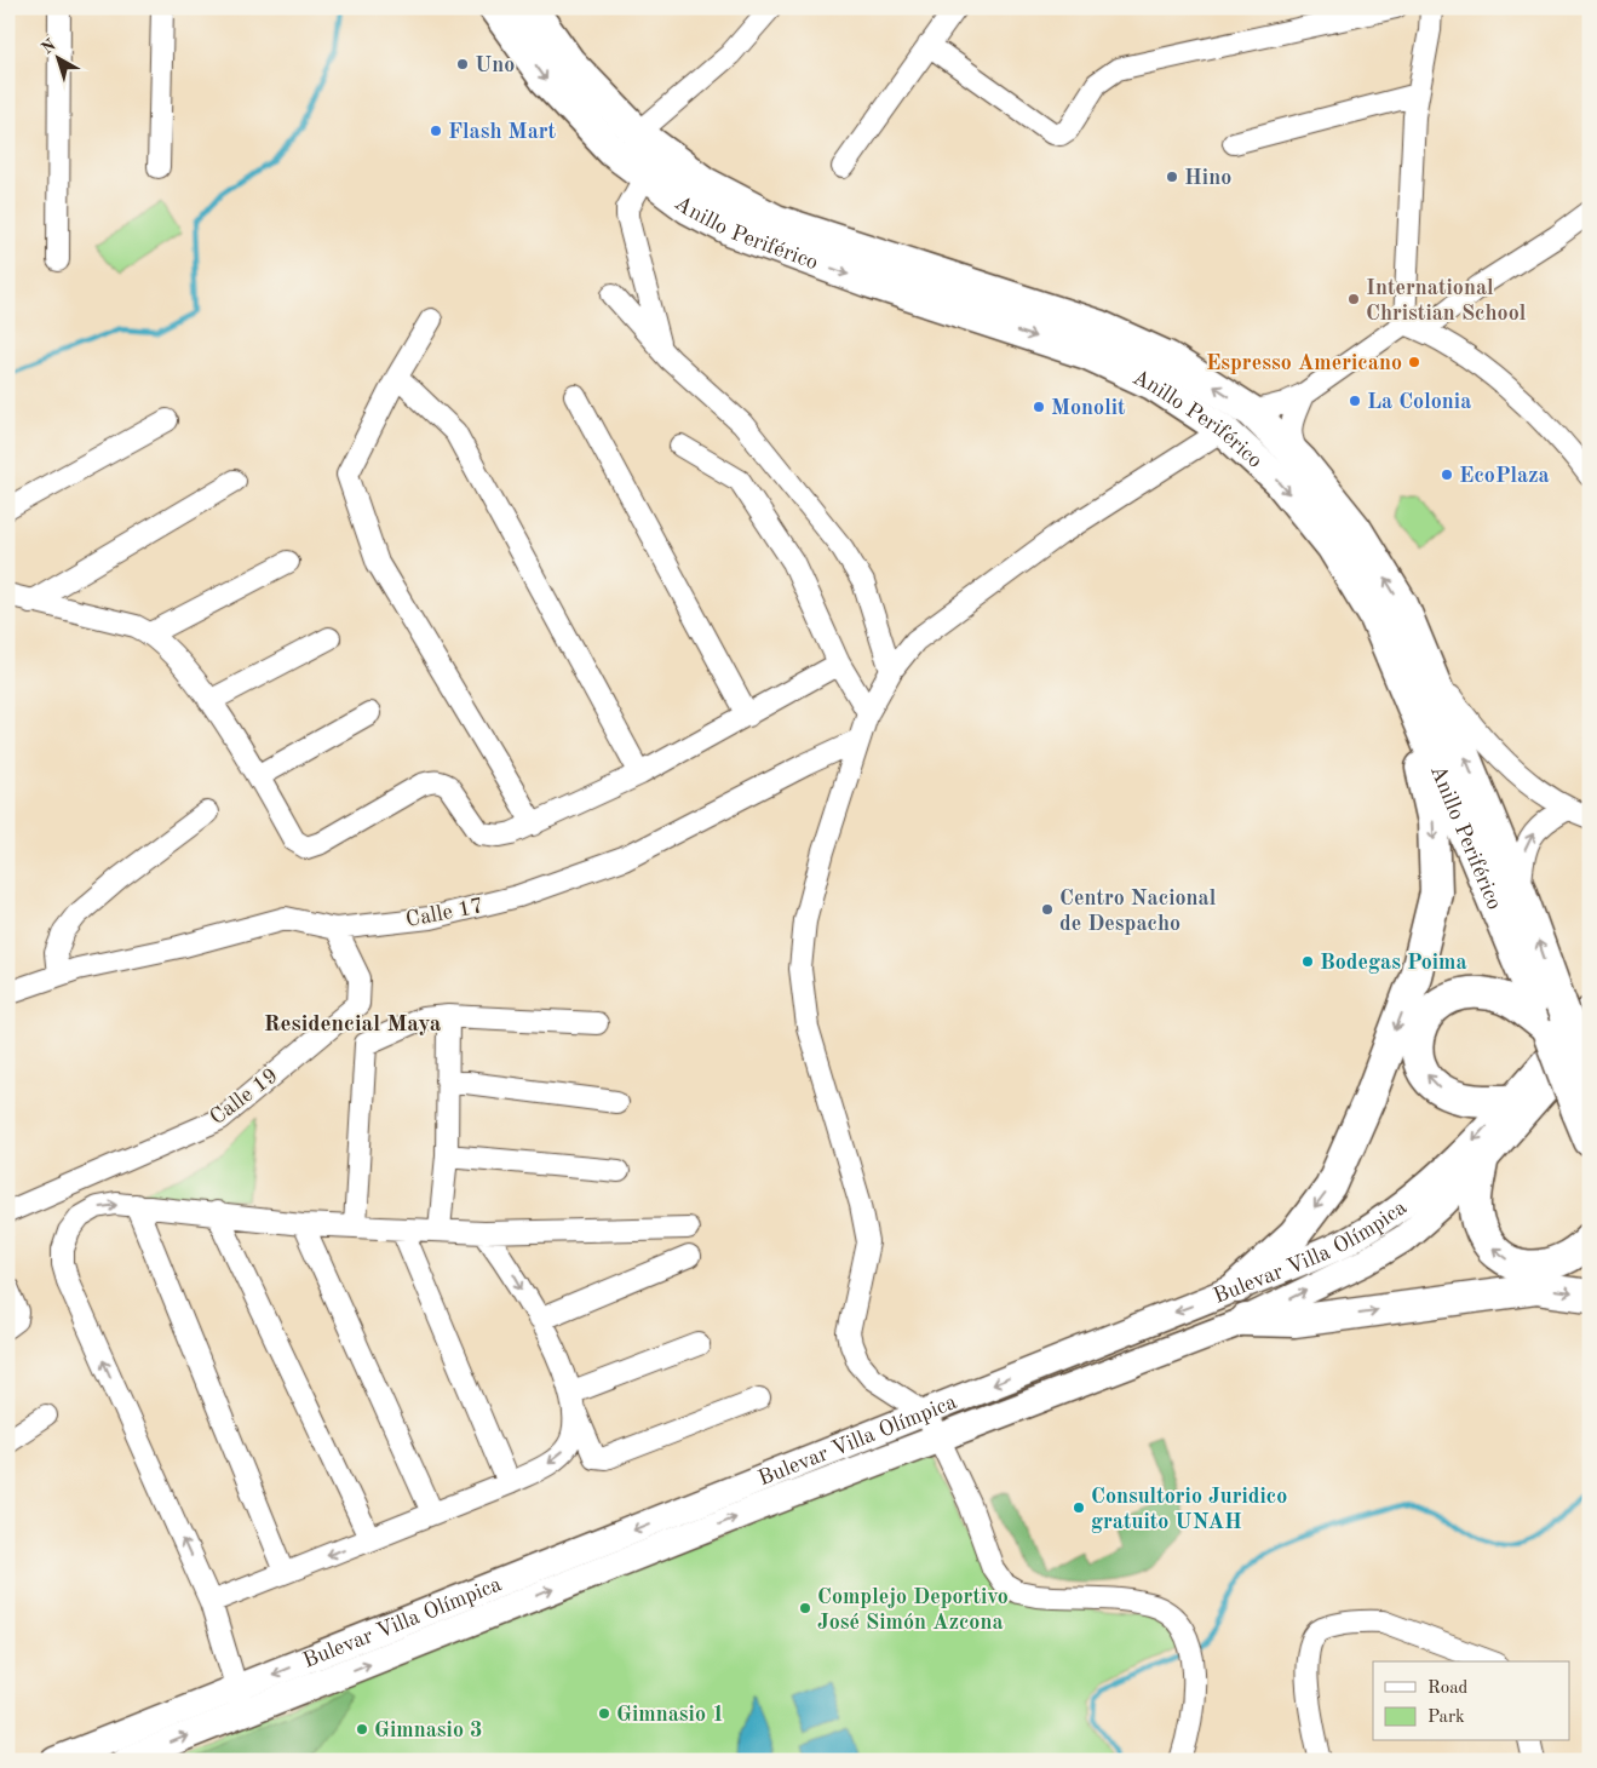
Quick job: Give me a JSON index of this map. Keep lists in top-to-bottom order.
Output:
{
  "streets": {
    "highway": ["Anillo Periférico"],
    "main road": ["Bulevar Villa Olímpica"],
    "street": ["Calle 17", "Calle 19"]
  },
  "crossings": [
    ["Anillo Periférico", "Bulevar Villa Olímpica"],
    ["Calle 17", "Calle 19"]
  ],
  "districts": ["Residencial Maya"],
  "places": [
    "Uno",
    "Flash Mart",
    "Hino",
    "International Christian School",
    "Espresso Americano",
    "La Colonia",
    "Monolit",
    "EcoPlaza",
    "Centro Nacional de Despacho",
    "Bodegas Poima",
    "Consultorio Juridico gratuito UNAH",
    "Complejo Deportivo José Simón Azcona",
    "Gimnasio 1",
    "Gimnasio 3"
  ],
  "legend": ["Road", "Park"],
  "north": "top left"
}
